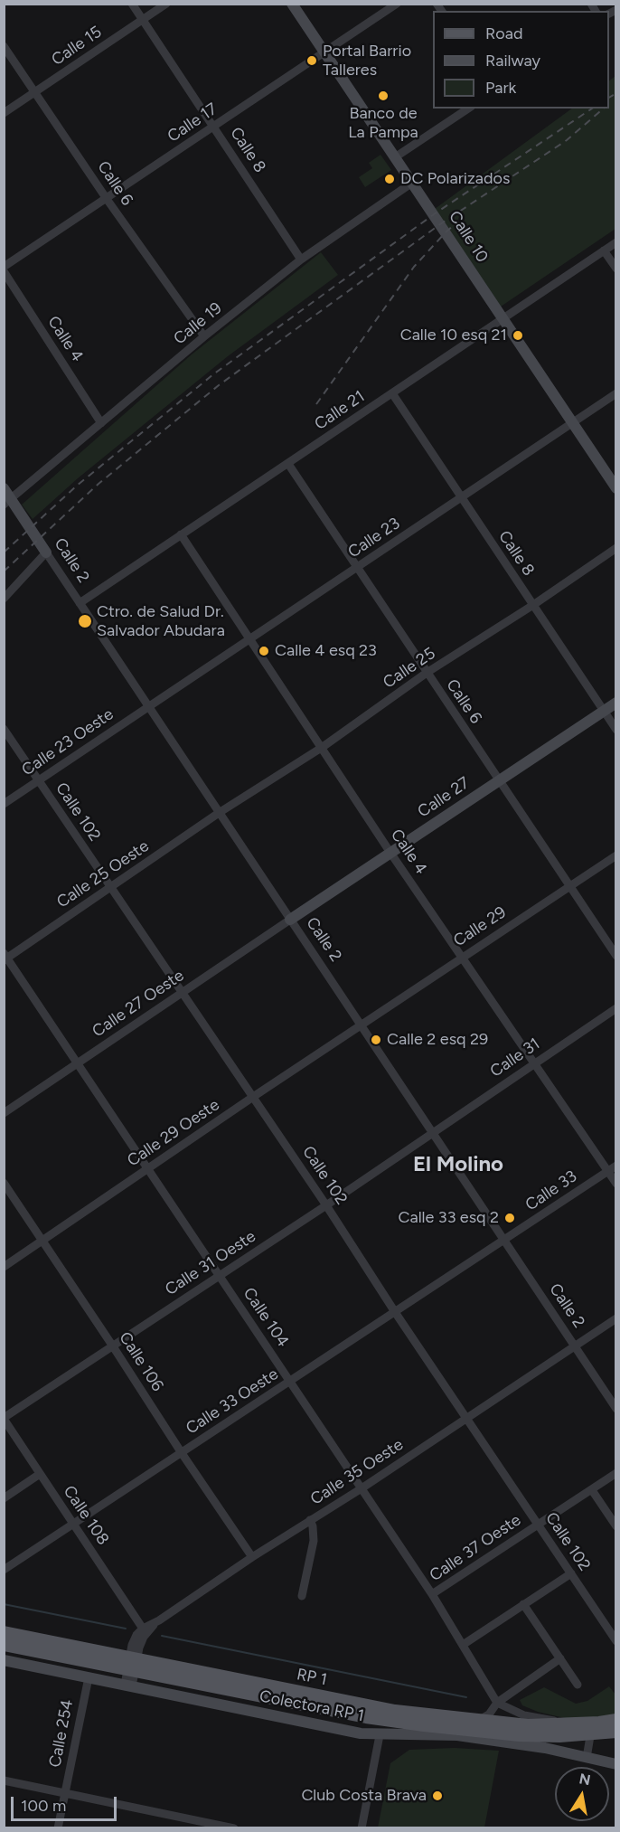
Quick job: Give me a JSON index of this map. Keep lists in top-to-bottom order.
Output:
{
  "streets": {
    "main road": ["RP 1"],
    "street": [
      "Calle 15",
      "Calle 17",
      "Calle 8",
      "Calle 6",
      "Calle 10",
      "Calle 19",
      "Calle 4",
      "Calle 21",
      "Calle 23",
      "Calle 2",
      "Calle 25",
      "Calle 23 Oeste",
      "Calle 27",
      "Calle 102",
      "Calle 25 Oeste",
      "Calle 29",
      "Calle 27 Oeste",
      "Calle 31",
      "Calle 29 Oeste",
      "Calle 33",
      "Calle 31 Oeste",
      "Calle 104",
      "Calle 106",
      "Calle 33 Oeste",
      "Calle 35 Oeste",
      "Calle 108",
      "Calle 37 Oeste",
      "Colectora RP 1",
      "Calle 254"
    ]
  },
  "crossings": [
    ["Calle 15", "Calle 8"],
    ["Calle 15", "Calle 6"],
    ["Calle 17", "Calle 8"],
    ["Calle 17", "Calle 6"],
    ["Calle 17", "Calle 10"],
    ["Calle 8", "Calle 19"],
    ["Calle 8", "Calle 21"],
    ["Calle 8", "Calle 23"],
    ["Calle 8", "Calle 25"],
    ["Calle 8", "Calle 27"],
    ["Calle 6", "Calle 19"],
    ["Calle 6", "Calle 21"],
    ["Calle 6", "Calle 23"],
    ["Calle 6", "Calle 25"],
    ["Calle 6", "Calle 27"],
    ["Calle 6", "Calle 29"],
    ["Calle 10", "Calle 19"],
    ["Calle 10", "Calle 21"],
    ["Calle 10", "Calle 23"],
    ["Calle 19", "Calle 4"],
    ["Calle 19", "Calle 2"],
    ["Calle 4", "Calle 21"],
    ["Calle 4", "Calle 23"],
    ["Calle 4", "Calle 25"],
    ["Calle 4", "Calle 27"],
    ["Calle 4", "Calle 29"],
    ["Calle 4", "Calle 31"],
    ["Calle 4", "Calle 33"],
    ["Calle 21", "Calle 2"],
    ["Calle 23", "Calle 2"],
    ["Calle 23", "Calle 23 Oeste"],
    ["Calle 2", "Calle 25"],
    ["Calle 2", "Calle 23 Oeste"],
    ["Calle 2", "Calle 27"],
    ["Calle 2", "Calle 25 Oeste"],
    ["Calle 2", "Calle 29"],
    ["Calle 2", "Calle 27 Oeste"],
    ["Calle 2", "Calle 31"],
    ["Calle 2", "Calle 29 Oeste"],
    ["Calle 2", "Calle 33"],
    ["Calle 2", "Calle 31 Oeste"],
    ["Calle 2", "Calle 33 Oeste"],
    ["Calle 2", "Calle 35 Oeste"],
    ["Calle 25", "Calle 25 Oeste"],
    ["Calle 23 Oeste", "Calle 102"],
    ["Calle 27", "Calle 27 Oeste"],
    ["Calle 102", "Calle 25 Oeste"],
    ["Calle 102", "Calle 27 Oeste"],
    ["Calle 102", "Calle 29 Oeste"],
    ["Calle 102", "Calle 31 Oeste"],
    ["Calle 102", "Calle 33 Oeste"],
    ["Calle 102", "Calle 35 Oeste"],
    ["Calle 102", "Calle 37 Oeste"],
    ["Calle 25 Oeste", "Calle 104"],
    ["Calle 29", "Calle 29 Oeste"],
    ["Calle 27 Oeste", "Calle 104"],
    ["Calle 31", "Calle 31 Oeste"],
    ["Calle 29 Oeste", "Calle 104"],
    ["Calle 29 Oeste", "Calle 106"],
    ["Calle 33", "Calle 33 Oeste"],
    ["Calle 31 Oeste", "Calle 104"],
    ["Calle 31 Oeste", "Calle 106"],
    ["Calle 31 Oeste", "Calle 108"],
    ["Calle 104", "Calle 33 Oeste"],
    ["Calle 104", "Calle 35 Oeste"],
    ["Calle 104", "Calle 37 Oeste"],
    ["Calle 106", "Calle 33 Oeste"],
    ["Calle 106", "Calle 35 Oeste"],
    ["Calle 33 Oeste", "Calle 108"],
    ["Calle 35 Oeste", "Calle 108"],
    ["Calle 35 Oeste", "RP 1"],
    ["Colectora RP 1", "Calle 254"]
  ],
  "districts": ["El Molino"],
  "places": [
    "Portal Barrio Talleres",
    "Banco de La Pampa",
    "DC Polarizados",
    "Calle 10 esq 21",
    "Ctro. de Salud Dr. Salvador Abudara",
    "Calle 4 esq 23",
    "Calle 2 esq 29",
    "Calle 33 esq 2",
    "Club Costa Brava"
  ],
  "legend": ["Road", "Railway", "Park"],
  "scale_bar": "100 m",
  "north": "top"
}
